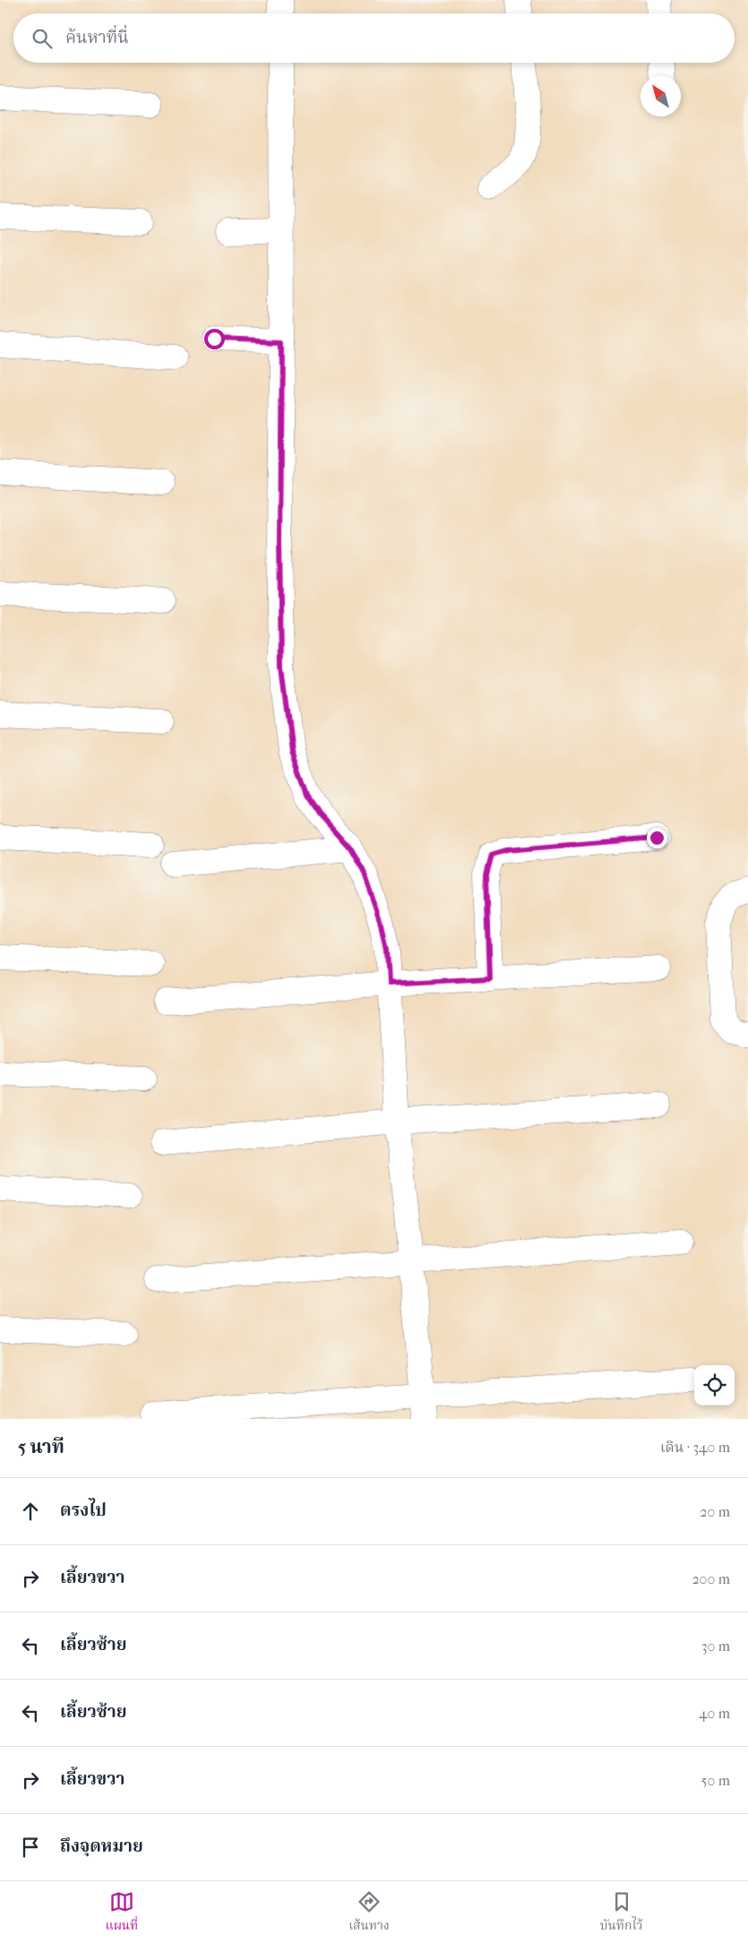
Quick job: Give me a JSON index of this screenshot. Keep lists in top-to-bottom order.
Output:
{
  "north": "top left",
  "page": {
    "search": "ค้นหาที่นี่",
    "heading": ["5 นาที", "เดิน · 340 m"],
    "list": [
      ["ตรงไป", "20 m"],
      ["เลี้ยวขวา", "200 m"],
      ["เลี้ยวซ้าย", "30 m"],
      ["เลี้ยวซ้าย", "40 m"],
      ["เลี้ยวขวา", "50 m"],
      "ถึงจุดหมาย"
    ],
    "nav": ["แผนที่", "เส้นทาง", "บันทึกไว้"]
  }
}
